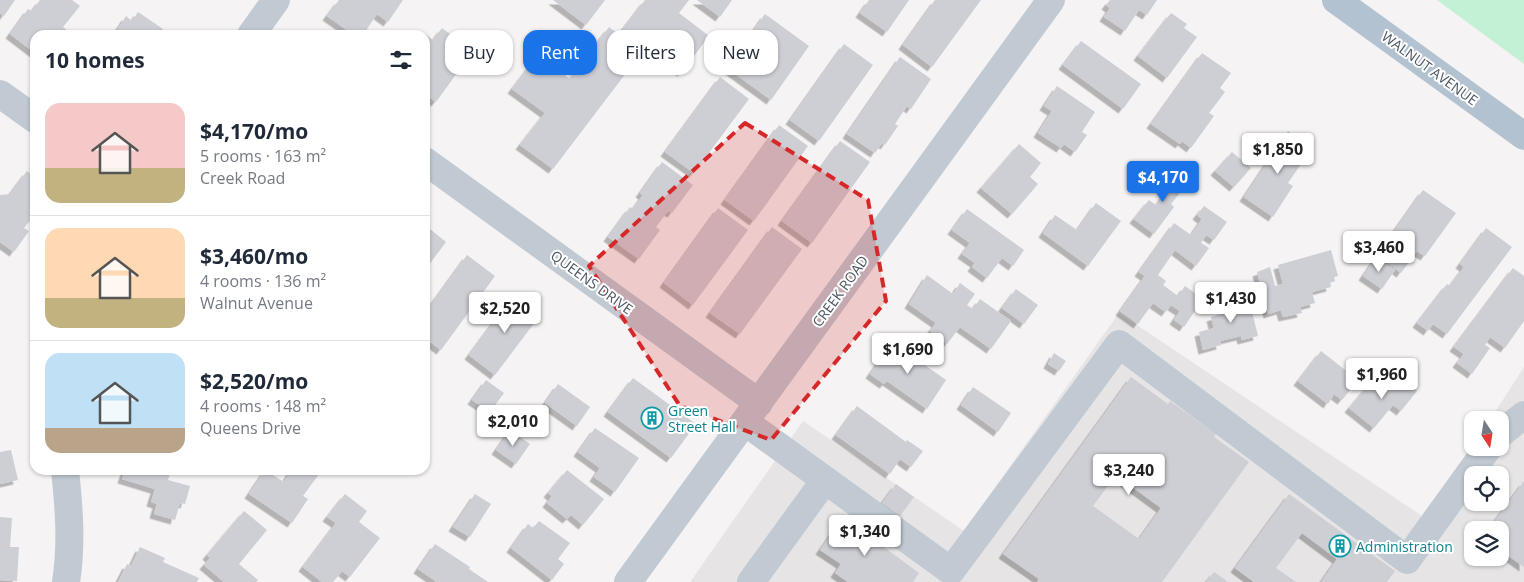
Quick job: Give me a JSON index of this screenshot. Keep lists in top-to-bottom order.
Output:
{
  "streets": {
    "main road": ["WALNUT AVENUE"],
    "street": ["QUEENS DRIVE", "CREEK ROAD"]
  },
  "crossings": [
    ["QUEENS DRIVE", "CREEK ROAD"]
  ],
  "places": {
    "building": ["Green Street Hall", "Administration"]
  },
  "north": "bottom",
  "page": {
    "chip": [
      "Buy",
      "Rent",
      "Filters",
      "New"
    ],
    "heading": "10 homes",
    "list": [
      {
        "name": "$4,170/mo",
        "note": "5 rooms · 163 m² · Creek Road"
      },
      {
        "name": "$3,460/mo",
        "note": "4 rooms · 136 m² · Walnut Avenue"
      },
      {
        "name": "$2,520/mo",
        "note": "4 rooms · 148 m² · Queens Drive"
      }
    ],
    "price": [
      "$1,850",
      "$4,170",
      "$3,460",
      "$1,430",
      "$2,520",
      "$1,690",
      "$1,960",
      "$2,010",
      "$3,240",
      "$1,340"
    ]
  }
}
